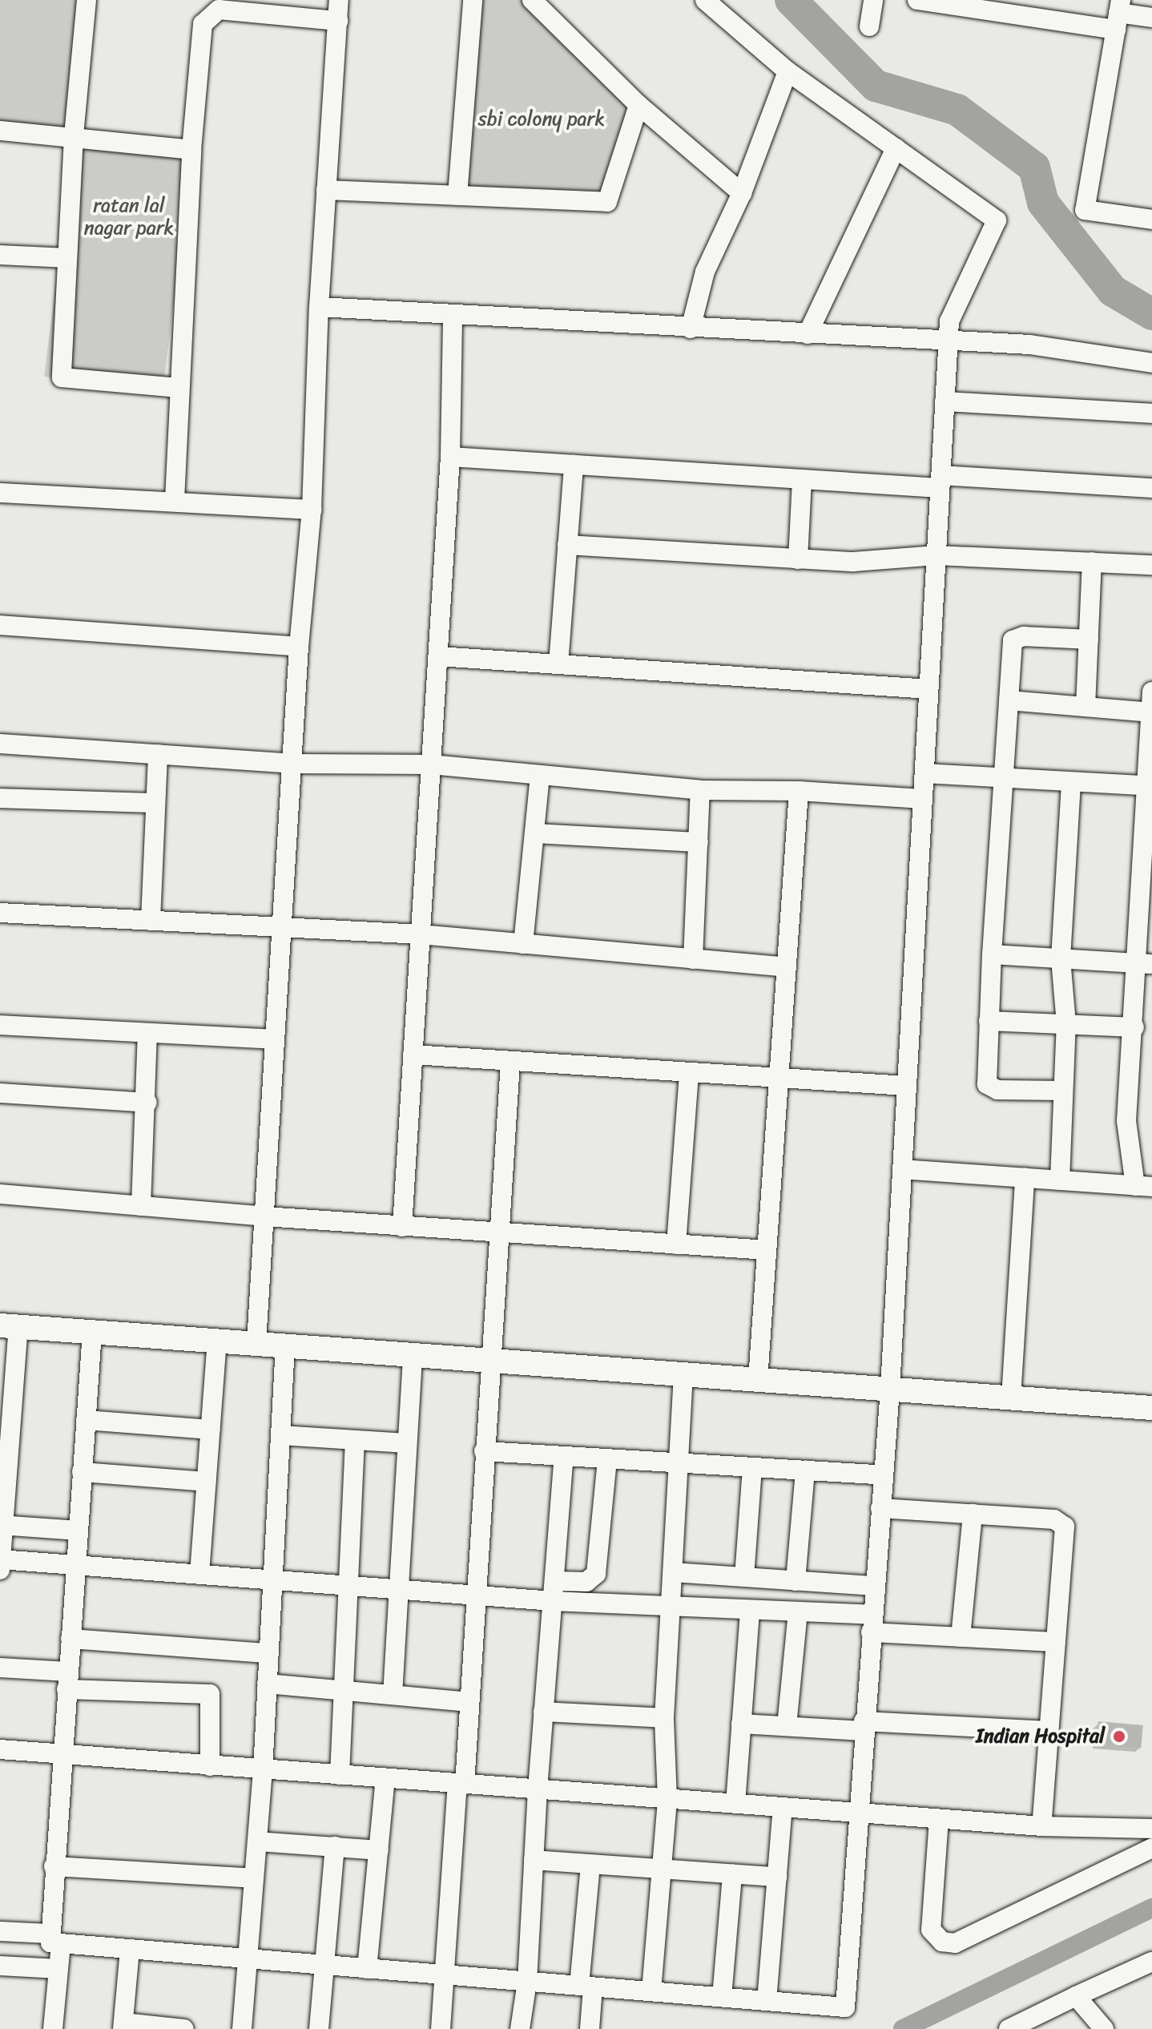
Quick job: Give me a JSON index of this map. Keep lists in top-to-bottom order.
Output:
{
  "parks": ["sbi colony park", "ratan lal nagar park"],
  "places": ["Indian Hospital"]
}
